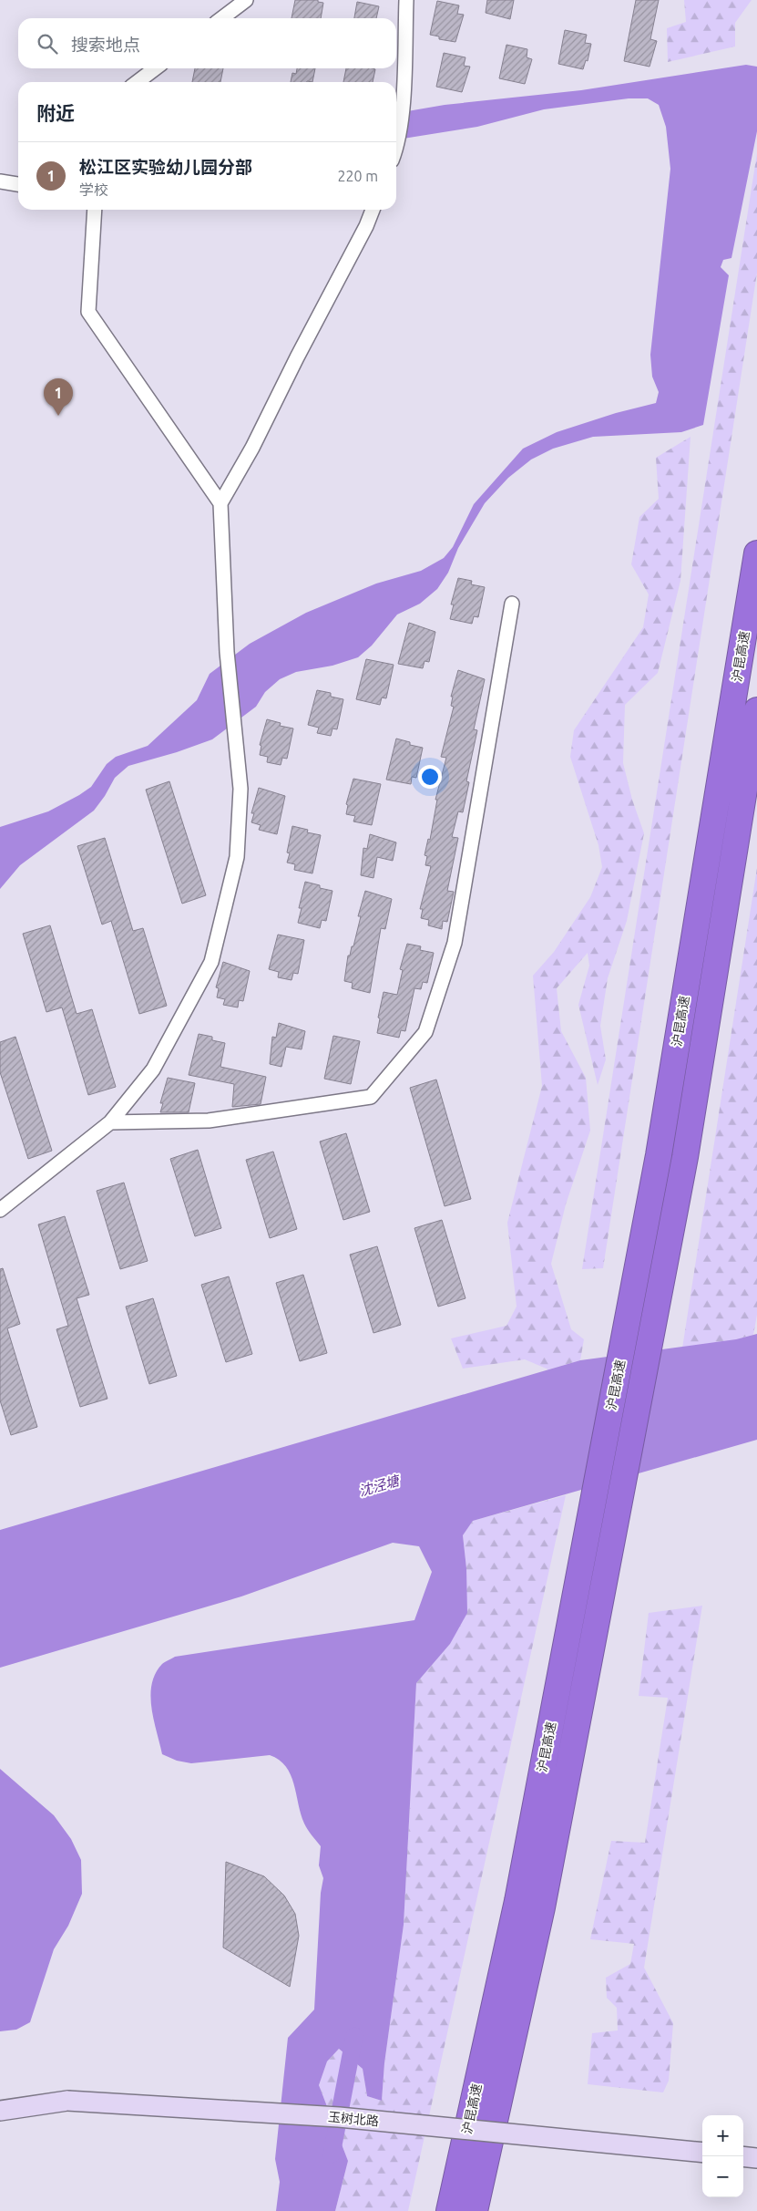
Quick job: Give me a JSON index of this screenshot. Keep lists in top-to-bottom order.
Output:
{
  "streets": {
    "highway": ["沪昆高速"],
    "main road": ["玉树北路"]
  },
  "water": ["沈泾塘"],
  "page": {
    "search": "搜索地点",
    "heading": "附近",
    "list": [
      {
        "mark": "1",
        "name": "松江区实验幼儿园分部",
        "note": "学校",
        "value": "220 m"
      }
    ],
    "pins": "1",
    "map_buttons": ["+", "−"]
  }
}
